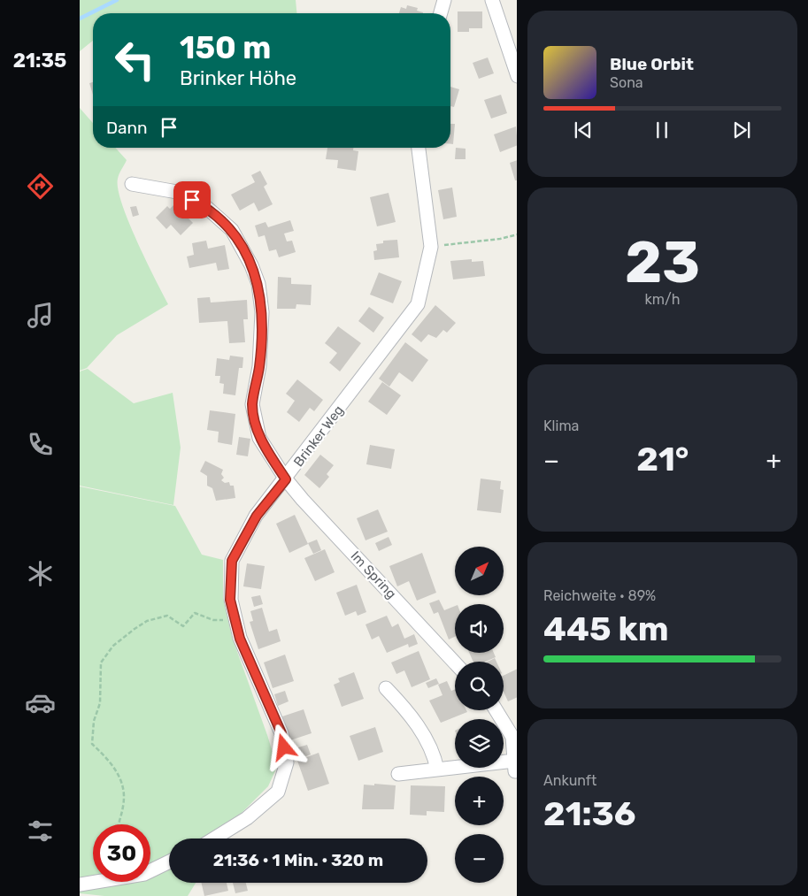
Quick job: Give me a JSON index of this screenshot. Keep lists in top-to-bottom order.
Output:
{
  "streets": {
    "street": ["Brinker Weg", "Im Spring"]
  },
  "crossings": [
    ["Brinker Weg", "Im Spring"]
  ],
  "north": "top right",
  "page": {
    "tabs": "21:35",
    "turn": ["150 m", "Brinker Höhe"],
    "song": ["Blue Orbit", "Sona"],
    "then": "Dann",
    "tile": [
      ["23", "km/h"],
      "Klima",
      ["Reichweite · 89%", "445 km"],
      ["Ankunft", "21:36"]
    ],
    "heat": ["−", "21°", "+"],
    "map_buttons": ["+", "−"],
    "limit": "30",
    "trip": "21:36 · 1 Min. · 320 m"
  }
}
